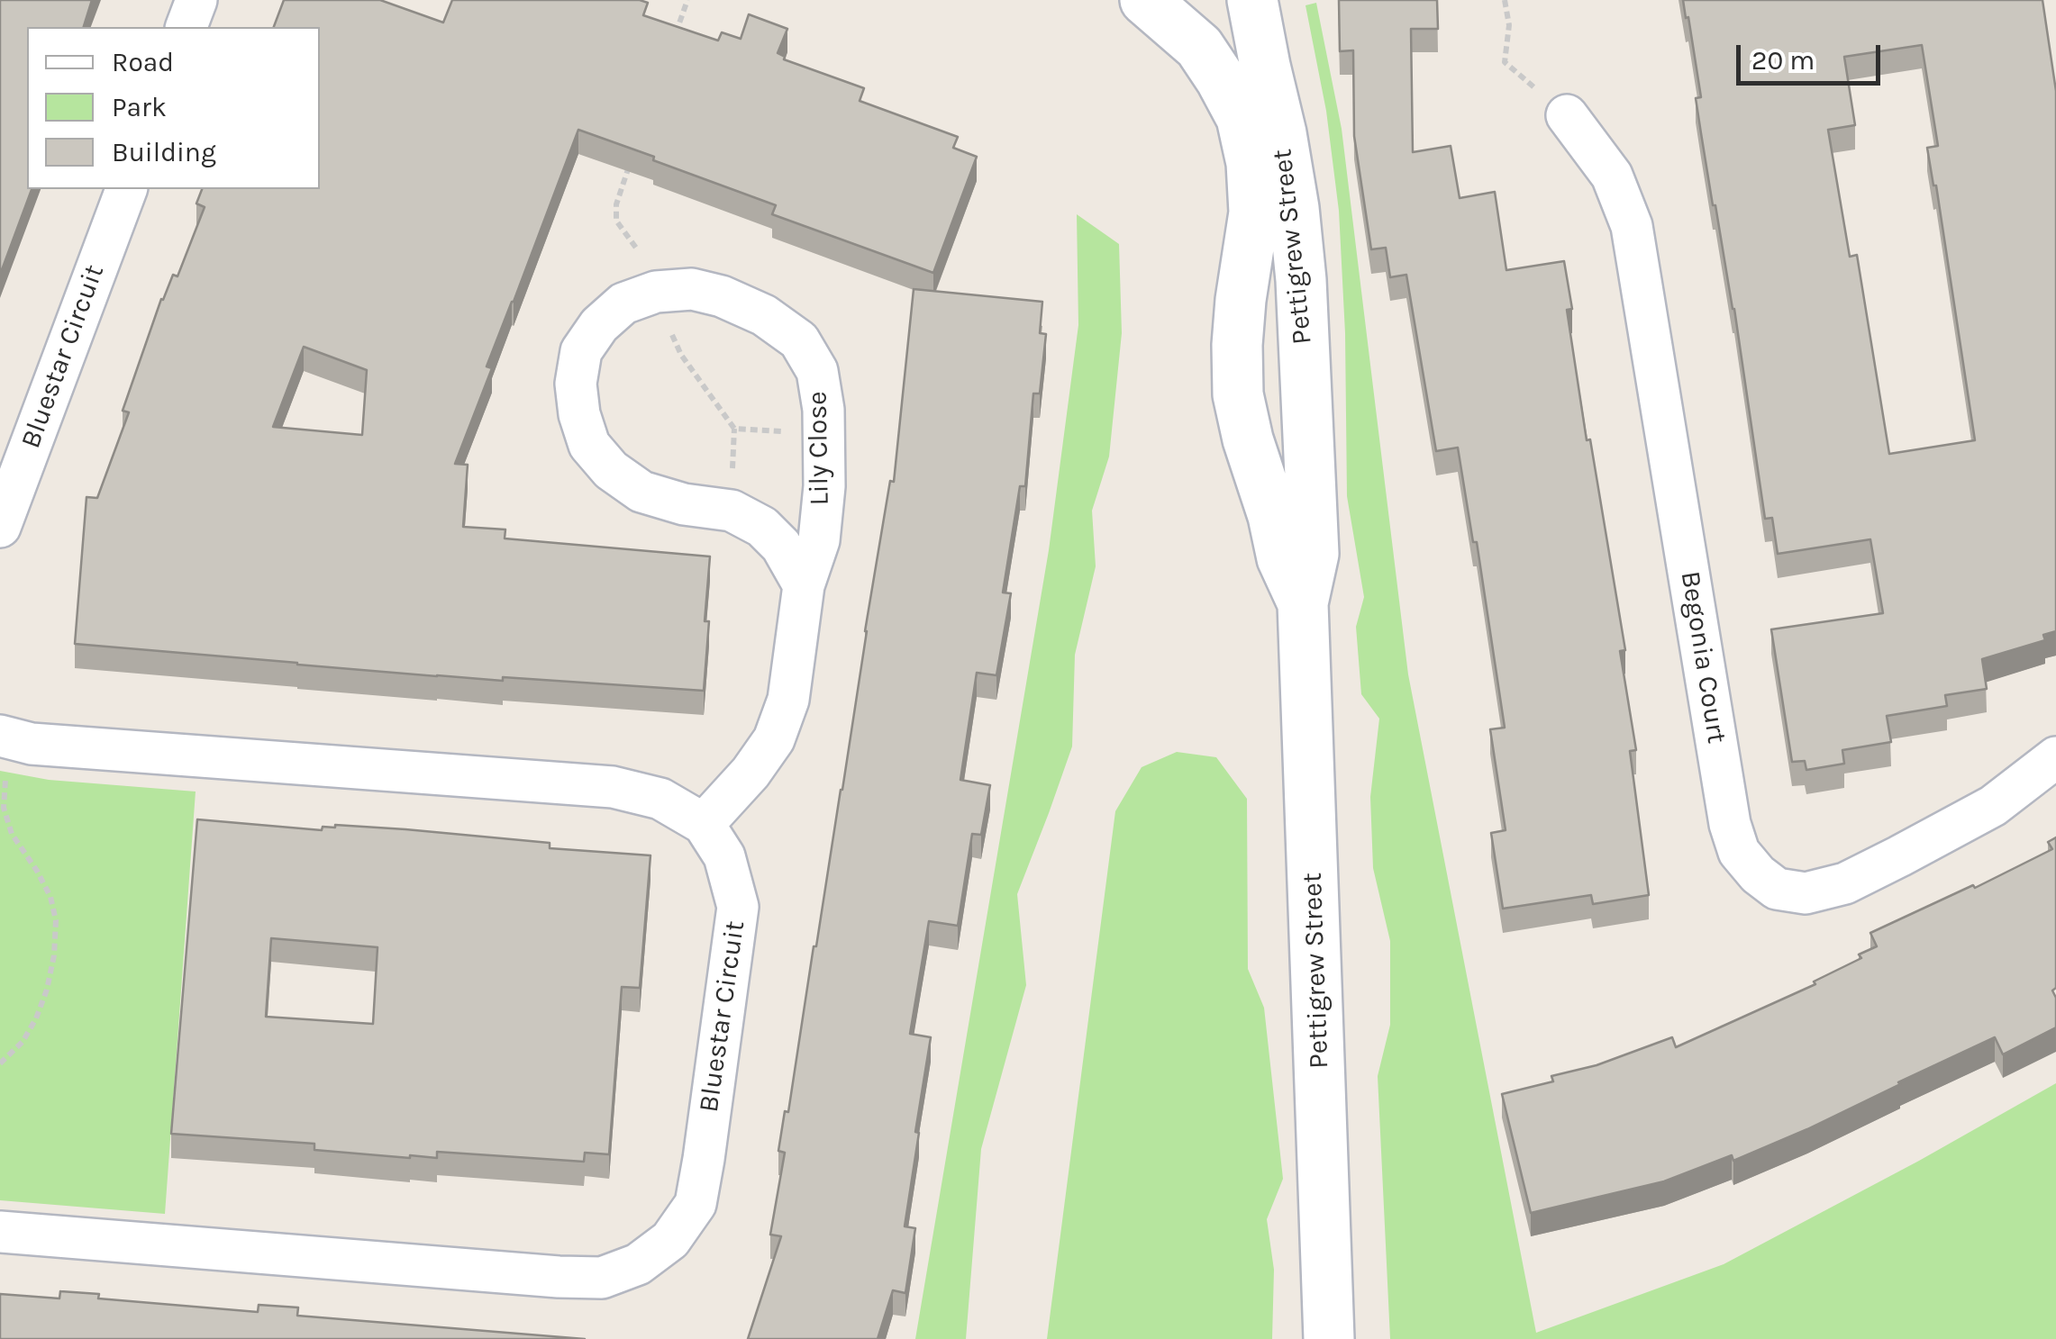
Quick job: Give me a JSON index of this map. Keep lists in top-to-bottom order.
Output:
{
  "streets": {
    "main road": ["Pettigrew Street"],
    "street": ["Bluestar Circuit", "Lily Close", "Begonia Court"]
  },
  "crossings": [
    ["Bluestar Circuit", "Lily Close"]
  ],
  "legend": ["Road", "Park", "Building"],
  "scale_bar": "20 m"
}
